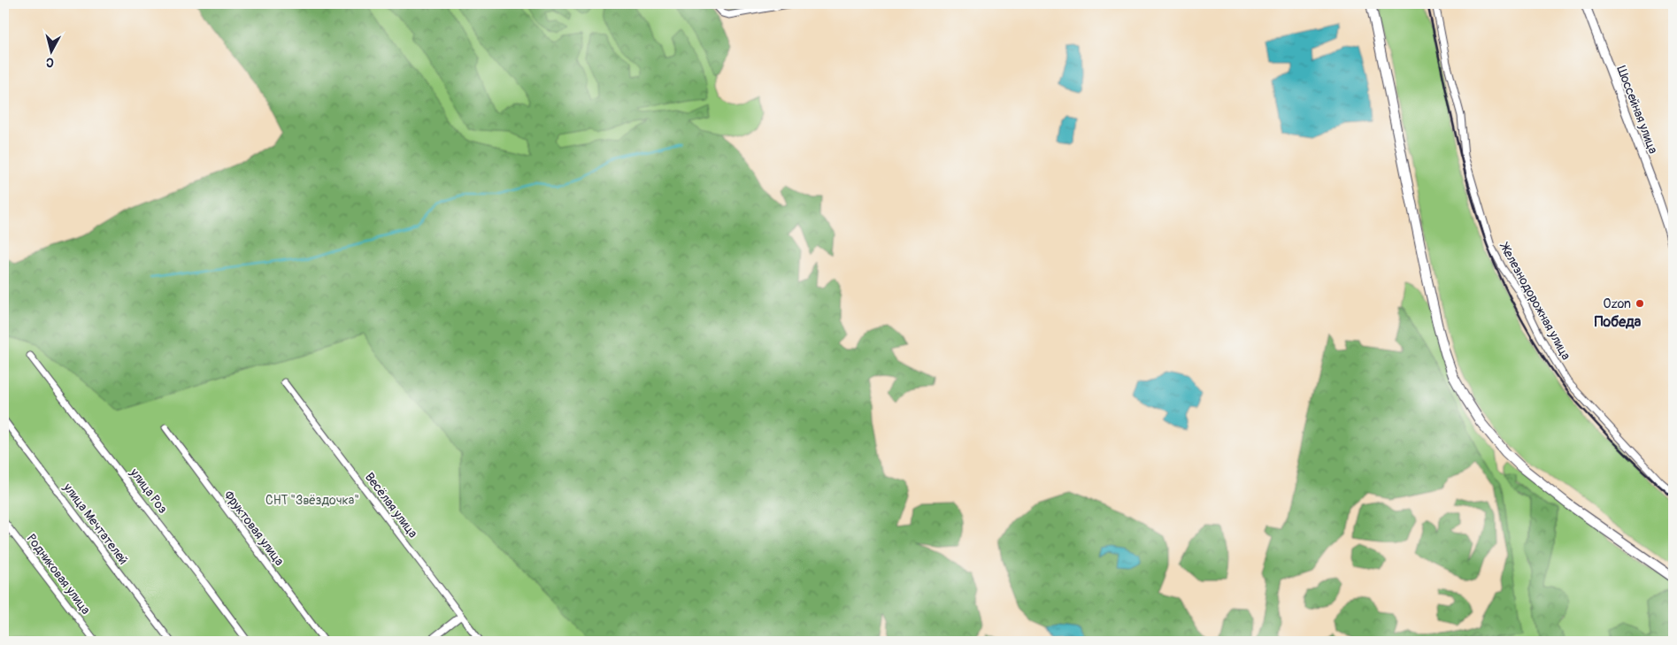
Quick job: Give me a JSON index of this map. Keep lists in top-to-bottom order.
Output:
{
  "streets": {
    "street": [
      "Шоссейная улица",
      "Железнодорожная улица",
      "улица Роз",
      "Весёлая улица",
      "улица Мечтателей",
      "Фруктовая улица",
      "Родниковая улица"
    ]
  },
  "districts": ["Победа"],
  "parks": ["СНТ \"Звёздочка\""],
  "places": ["Ozon"],
  "north": "bottom"
}
